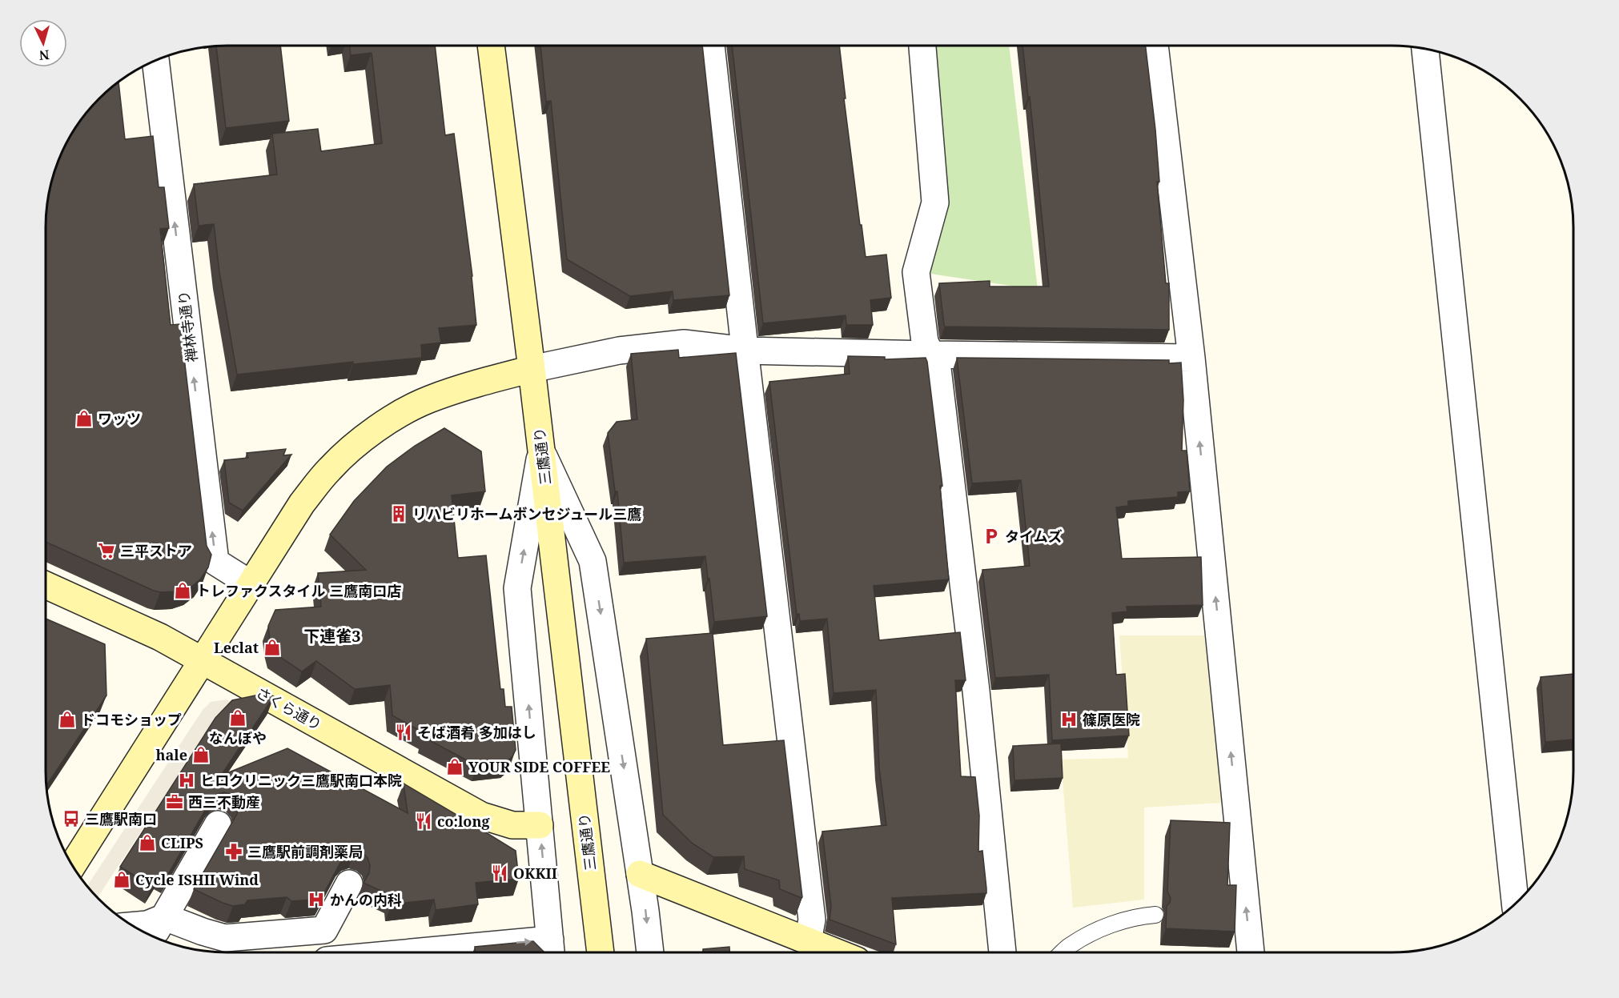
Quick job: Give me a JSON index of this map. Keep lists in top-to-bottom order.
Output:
{
  "streets": {
    "street": ["禅林寺通り", "三鷹通り", "さくら通り"]
  },
  "one_way": ["禅林寺通り"],
  "districts": ["下連雀3"],
  "places": {
    "shop": [
      "ワッツ",
      "トレファクスタイル 三鷹南口店",
      "Leclat",
      "なんぼや",
      "ドコモショップ",
      "hale",
      "YOUR SIDE COFFEE",
      "CLIPS",
      "Cycle ISHII Wind"
    ],
    "building": ["リハビリホームボンセジュール三鷹"],
    "parking": ["タイムズ"],
    "supermarket": ["三平ストア"],
    "hospital": ["篠原医院", "ヒロクリニック三鷹駅南口本院", "かんの内科"],
    "restaurant": ["そば酒肴 多加はし", "co:long", "OKKII"],
    "office": ["西三不動産"],
    "bus stop": ["三鷹駅南口"],
    "pharmacy": ["三鷹駅前調剤薬局"]
  },
  "north": "bottom"
}
